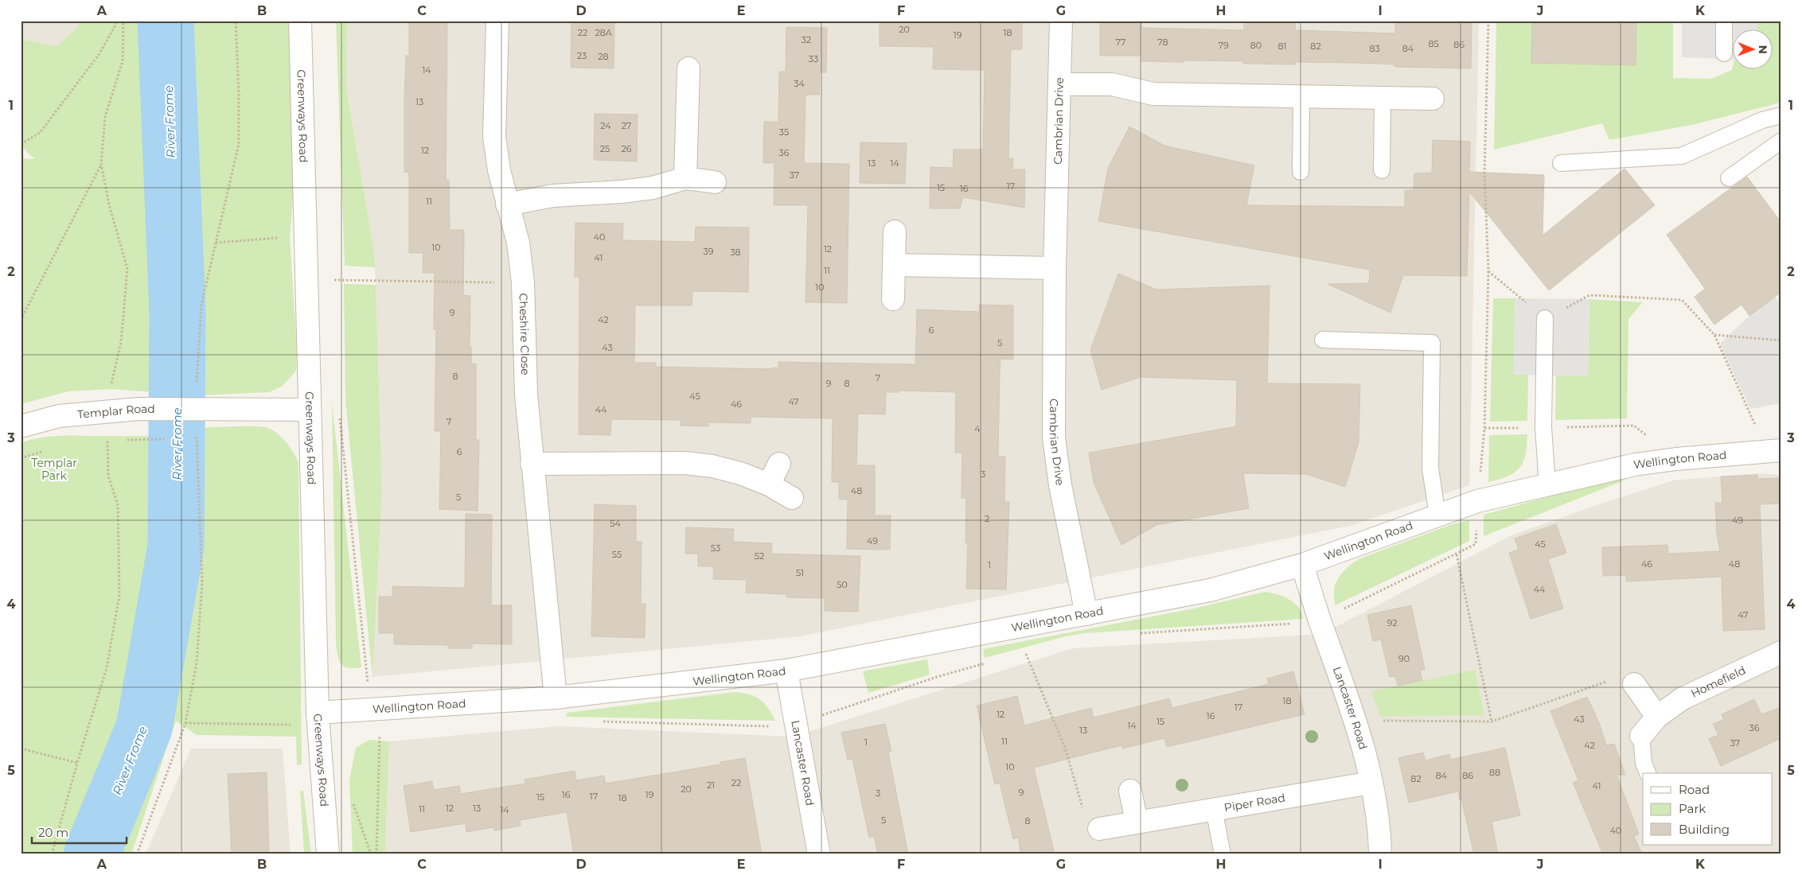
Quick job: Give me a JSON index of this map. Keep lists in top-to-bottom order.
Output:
{
  "streets": {
    "street": [
      "Greenways Road",
      "Cambrian Drive",
      "Cheshire Close",
      "Templar Road",
      "Wellington Road",
      "Homefield",
      "Lancaster Road",
      "Piper Road"
    ]
  },
  "crossings": [
    ["Greenways Road", "Templar Road"],
    ["Greenways Road", "Wellington Road"],
    ["Cambrian Drive", "Wellington Road"],
    ["Cheshire Close", "Wellington Road"],
    ["Wellington Road", "Lancaster Road"],
    ["Lancaster Road", "Piper Road"]
  ],
  "water": ["River Frome"],
  "parks": ["Templar Park"],
  "house_numbers": [
    "20",
    "22",
    "28A",
    "18",
    "19",
    "32",
    "77",
    "78",
    "85",
    "86",
    "79",
    "80",
    "81",
    "82",
    "83",
    "84",
    "23",
    "28",
    "33",
    "14",
    "34",
    "13",
    "24",
    "27",
    "35",
    "25",
    "26",
    "12",
    "36",
    "13",
    "14",
    "37",
    "17",
    "15",
    "16",
    "11",
    "40",
    "10",
    "12",
    "39",
    "38",
    "41",
    "11",
    "10",
    "9",
    "42",
    "6",
    "5",
    "43",
    "8",
    "7",
    "9",
    "8",
    "45",
    "47",
    "46",
    "44",
    "7",
    "4",
    "6",
    "3",
    "48",
    "5",
    "2",
    "49",
    "54",
    "49",
    "45",
    "53",
    "55",
    "52",
    "46",
    "48",
    "1",
    "51",
    "50",
    "44",
    "47",
    "92",
    "90",
    "18",
    "17",
    "12",
    "16",
    "43",
    "15",
    "14",
    "36",
    "13",
    "11",
    "1",
    "37",
    "42",
    "10",
    "88",
    "84",
    "86",
    "82",
    "22",
    "21",
    "41",
    "20",
    "9",
    "3",
    "16",
    "19",
    "17",
    "15",
    "18",
    "12",
    "13",
    "11",
    "14",
    "5",
    "8",
    "40"
  ],
  "legend": ["Road", "Park", "Building"],
  "scale_bar": "20 m",
  "north": "right",
  "grid": {
    "columns": [
      "A",
      "B",
      "C",
      "D",
      "E",
      "F",
      "G",
      "H",
      "I",
      "J",
      "K"
    ],
    "rows": [
      "1",
      "2",
      "3",
      "4",
      "5"
    ]
  }
}
